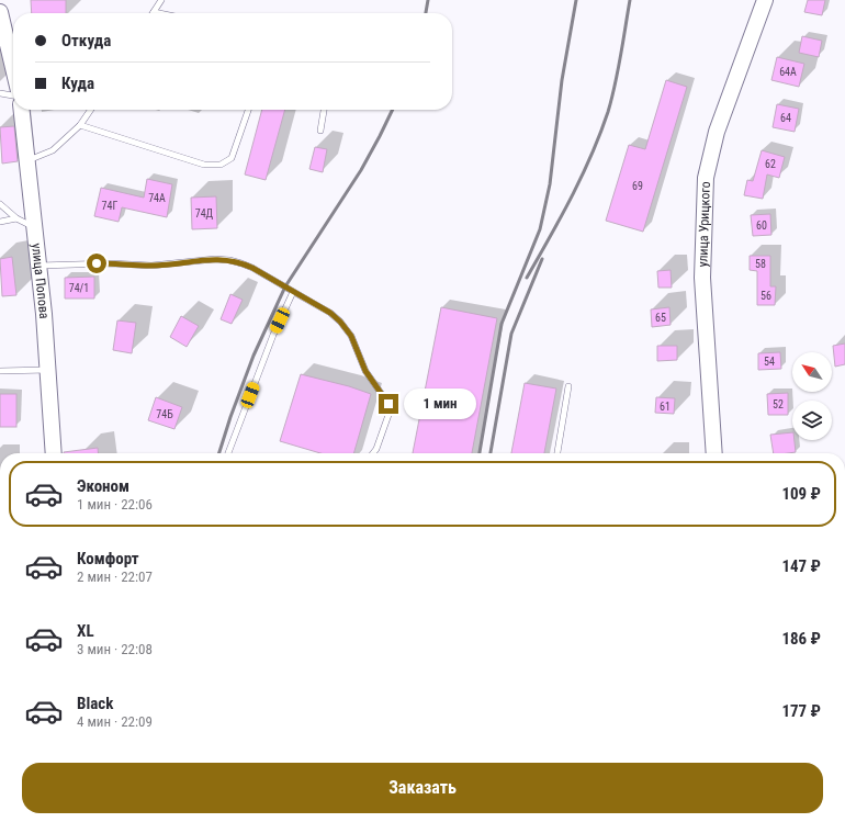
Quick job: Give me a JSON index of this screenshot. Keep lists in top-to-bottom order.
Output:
{
  "streets": {
    "main road": ["улица Урицкого", "улица Попова"]
  },
  "house_numbers": [
    "64А",
    "64",
    "62",
    "69",
    "74А",
    "74Г",
    "74Д",
    "60",
    "58",
    "74/1",
    "56",
    "65",
    "54",
    "52",
    "61",
    "74Б"
  ],
  "north": "top left",
  "page": {
    "banner": ["Откуда", "Куда"],
    "bubble": "1 мин",
    "list": [
      {
        "name": "Эконом",
        "note": "1 мин · 22:06",
        "value": "109 ₽"
      },
      {
        "name": "Комфорт",
        "note": "2 мин · 22:07",
        "value": "147 ₽"
      },
      {
        "name": "XL",
        "note": "3 мин · 22:08",
        "value": "186 ₽"
      },
      {
        "name": "Black",
        "note": "4 мин · 22:09",
        "value": "177 ₽"
      }
    ],
    "buttons": "Заказать"
  }
}
